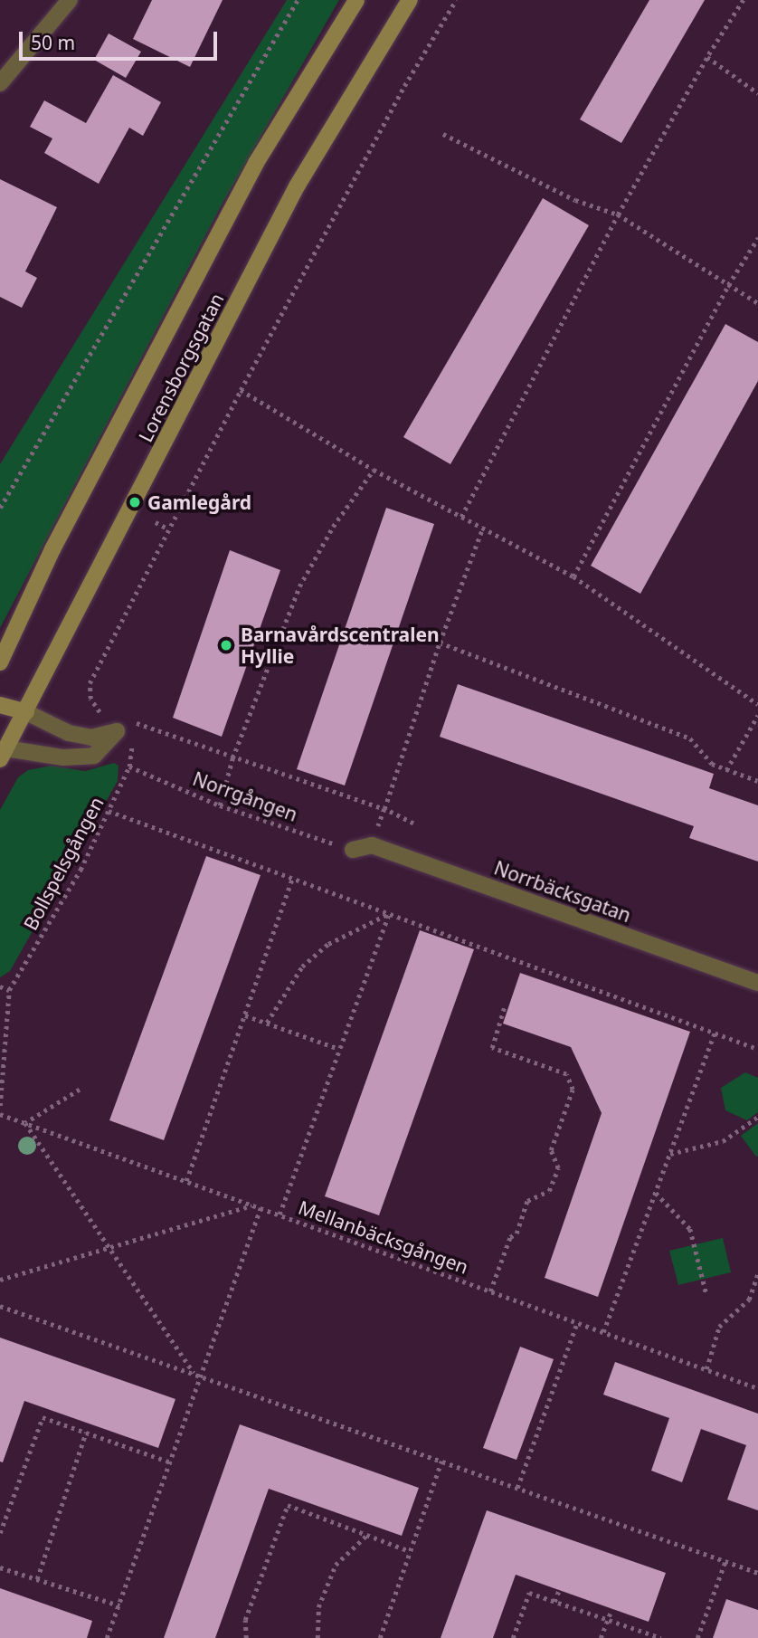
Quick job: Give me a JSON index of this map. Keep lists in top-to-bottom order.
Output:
{
  "streets": {
    "main road": ["Lorensborgsgatan"],
    "street": ["Norrbäcksgatan"],
    "path": ["Norrgången", "Bollspelsgången", "Mellanbäcksgången"]
  },
  "crossings": [
    ["Norrgången", "Bollspelsgången"]
  ],
  "places": ["Gamlegård", "Barnavårdscentralen Hyllie"],
  "scale_bar": "50 m"
}
